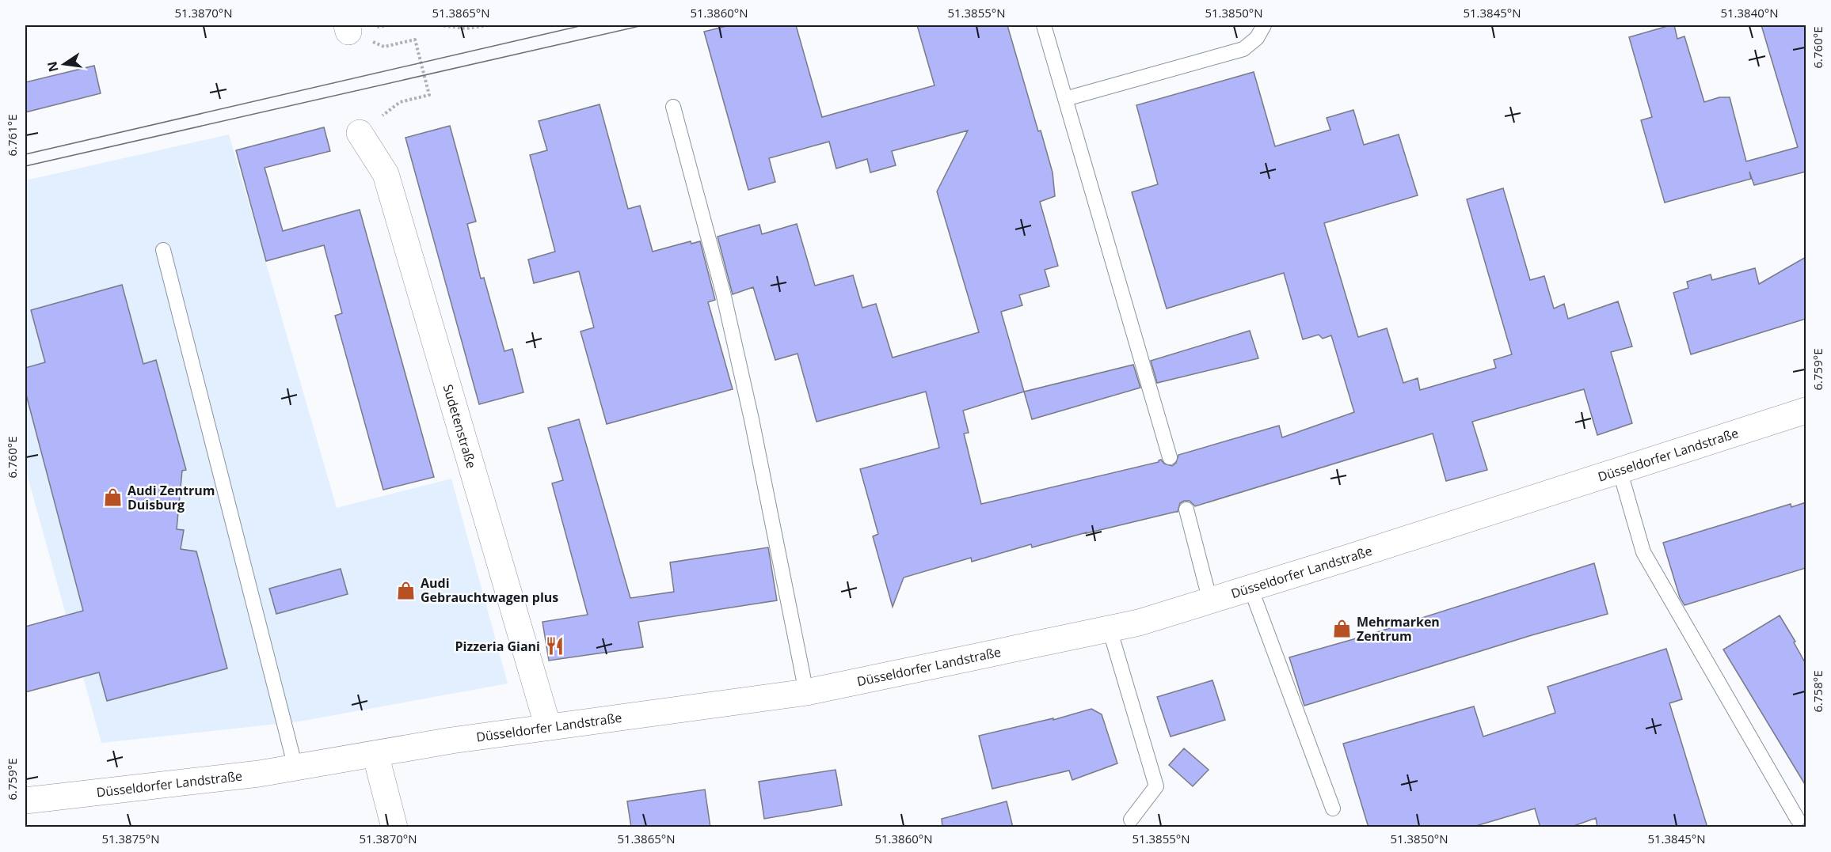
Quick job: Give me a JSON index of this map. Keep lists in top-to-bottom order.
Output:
{
  "streets": {
    "main road": ["Sudetenstraße", "Düsseldorfer Landstraße"]
  },
  "crossings": [
    ["Sudetenstraße", "Düsseldorfer Landstraße"]
  ],
  "places": {
    "shop": ["Audi Zentrum Duisburg", "Audi Gebrauchtwagen plus", "Mehrmarken Zentrum"],
    "restaurant": ["Pizzeria Giani"]
  },
  "north": "left",
  "coordinates": [
    "51.3870°N",
    "51.3865°N",
    "51.3860°N",
    "51.3855°N",
    "51.3850°N",
    "51.3845°N",
    "51.3840°N",
    "6.760°E",
    "6.761°E",
    "6.759°E",
    "6.758°E",
    "51.3875°N"
  ]
}
